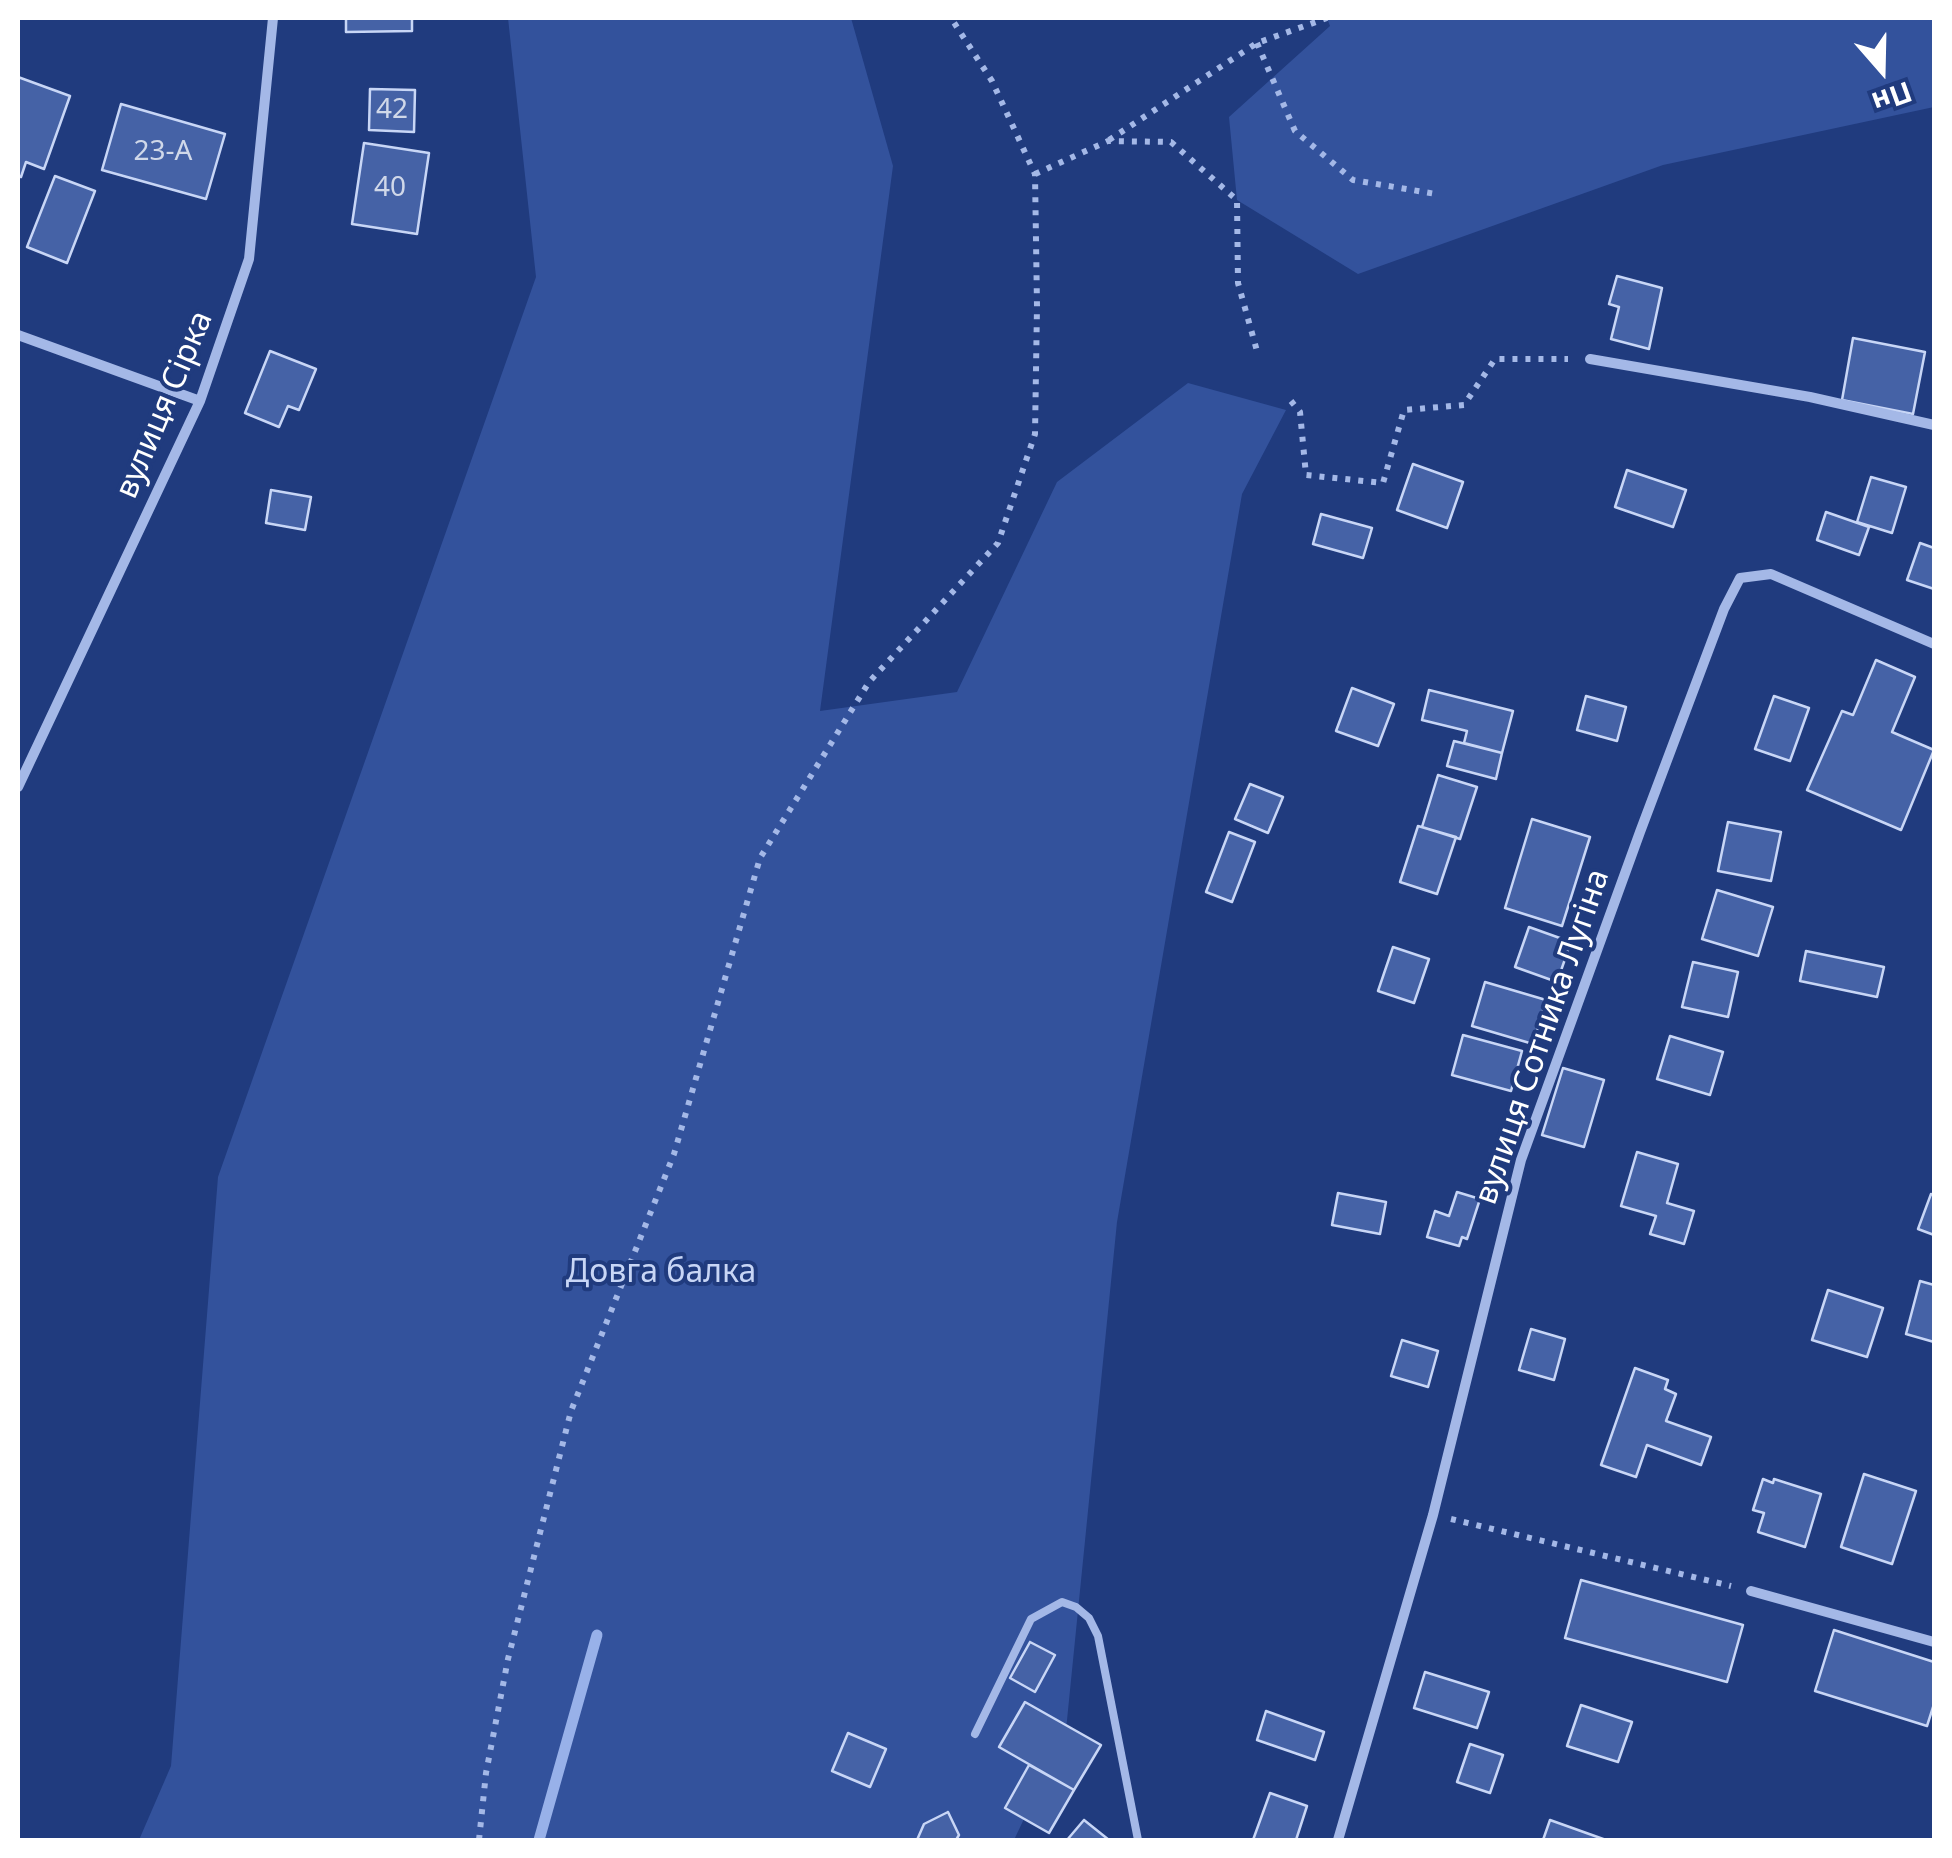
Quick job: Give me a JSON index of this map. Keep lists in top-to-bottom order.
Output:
{
  "streets": {
    "street": ["вулиця Сірка", "вулиця Сотника Лугіна"]
  },
  "parks": ["Довга балка"],
  "house_numbers": ["42", "23-А", "40"],
  "north": "bottom"
}
